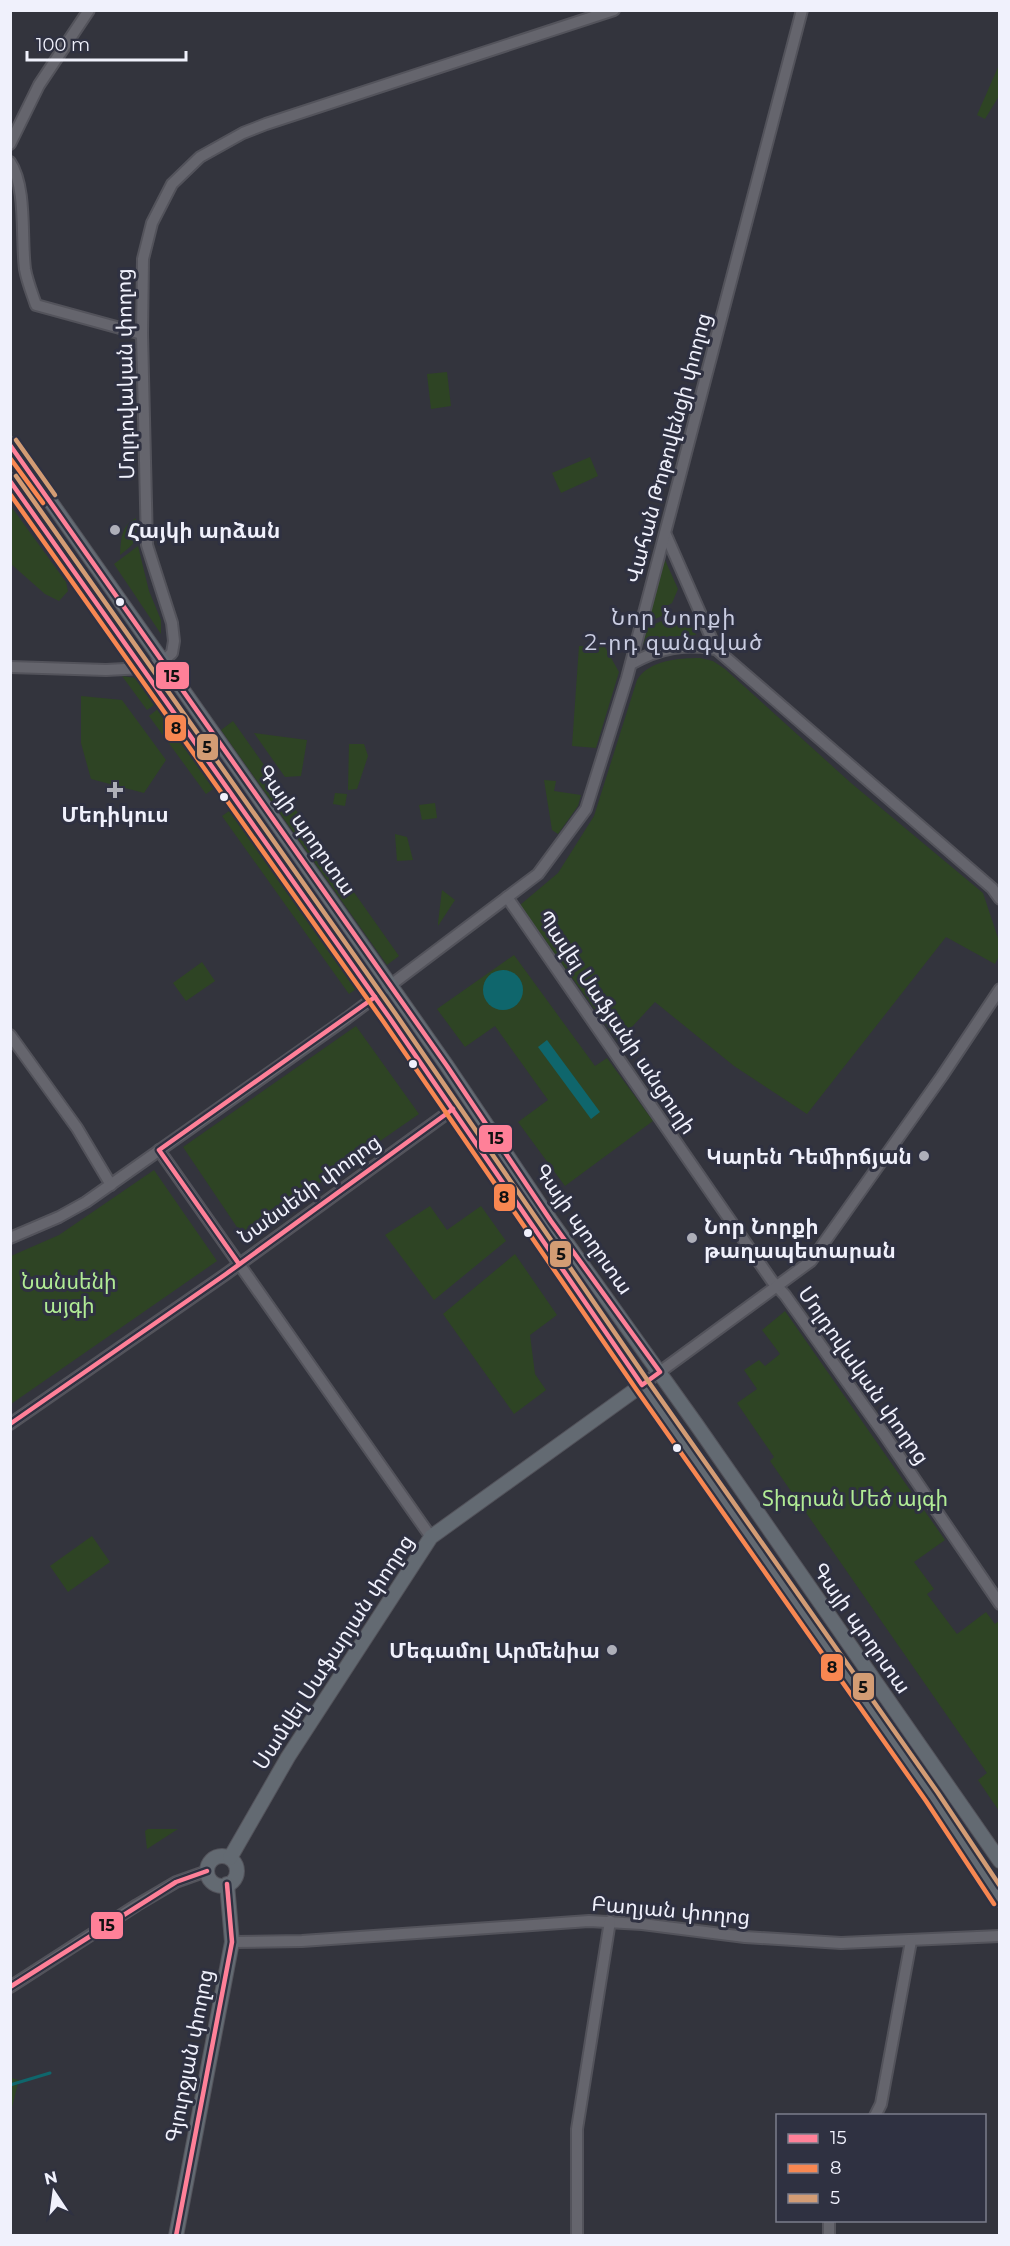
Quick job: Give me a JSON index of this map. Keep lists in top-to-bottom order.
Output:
{
  "streets": {
    "main road": ["Գայի պողոտա", "Սամվել Սաֆարյան փողոց", "Գյուրջյան փողոց"],
    "street": [
      "Մոլդովական փողոց",
      "Վահան Թոթովենցի փողոց",
      "Պավել Սաֆյանի անցուղի",
      "Նանսենի փողոց",
      "Բաղյան փողոց"
    ]
  },
  "crossings": [
    ["Մոլդովական փողոց", "Գայի պողոտա"],
    ["Մոլդովական փողոց", "Պավել Սաֆյանի անցուղի"],
    ["Վահան Թոթովենցի փողոց", "Գայի պողոտա"],
    ["Վահան Թոթովենցի փողոց", "Պավել Սաֆյանի անցուղի"],
    ["Գայի պողոտա", "Նանսենի փողոց"],
    ["Գայի պողոտա", "Սամվել Սաֆարյան փողոց"],
    ["Սամվել Սաֆարյան փողոց", "Գյուրջյան փողոց"],
    ["Բաղյան փողոց", "Գյուրջյան փողոց"]
  ],
  "districts": ["Նոր Նորքի 2-րդ զանգված"],
  "parks": ["Նանսենի այգի", "Տիգրան Մեծ այգի"],
  "places": {
    "other": [
      "Հայկի արձան",
      "Կարեն Դեմիրճյան",
      "Նոր Նորքի թաղապետարան",
      "Մեգամոլ Արմենիա"
    ],
    "health": ["Մեդիկուս"]
  },
  "lines": ["transit line 5", "transit line 15", "transit line 8"],
  "legend": ["15", "8", "5"],
  "scale_bar": "100 m",
  "north": "top"
}
